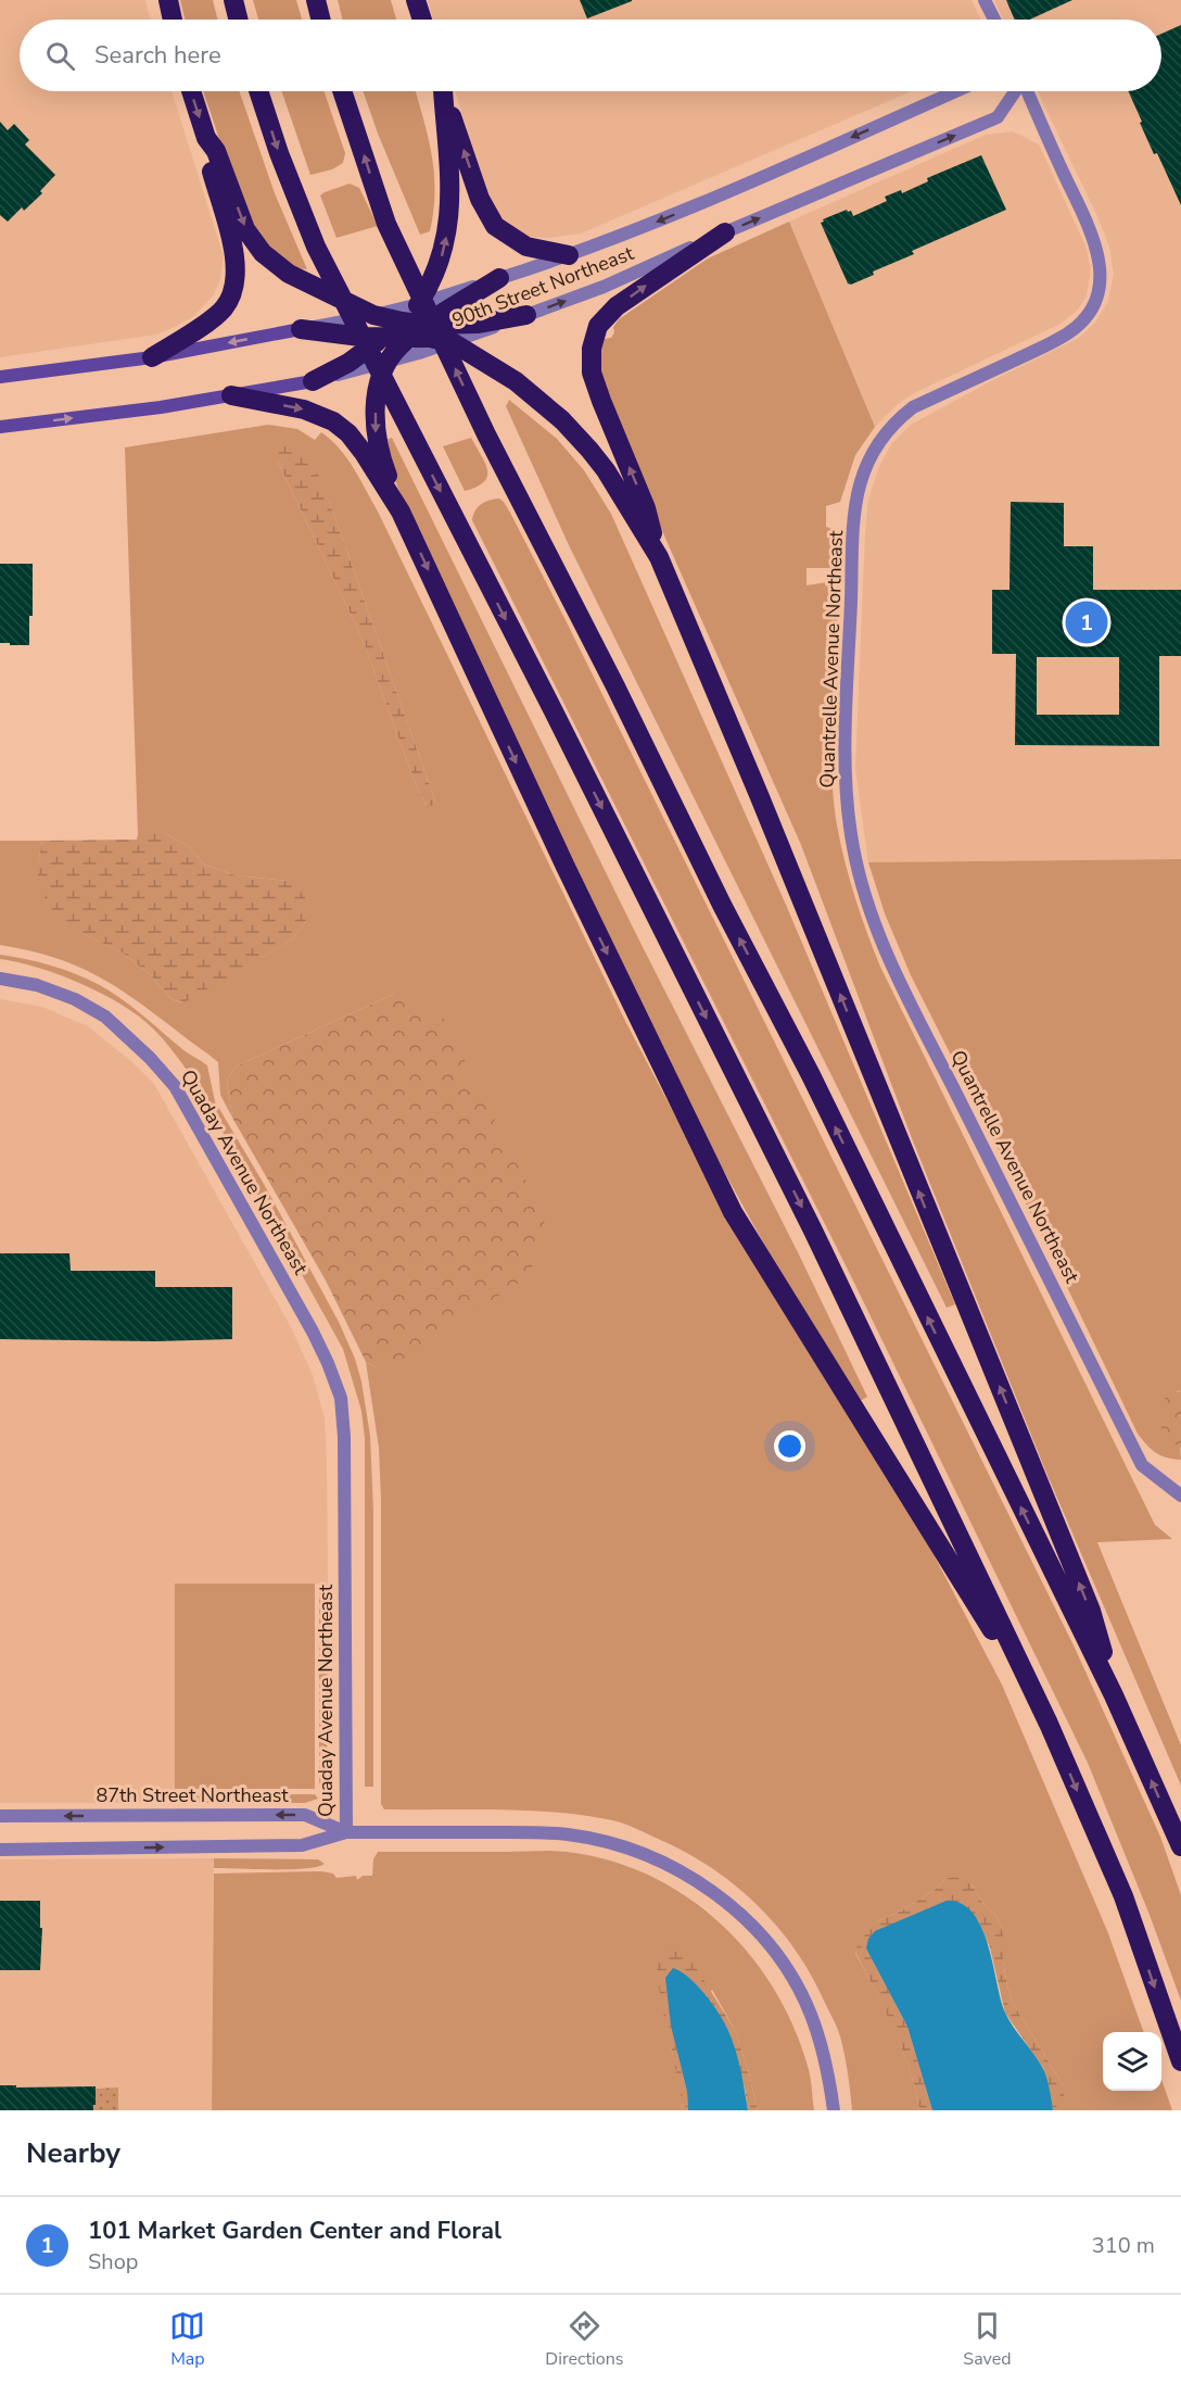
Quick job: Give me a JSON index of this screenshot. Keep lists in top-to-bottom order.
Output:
{
  "streets": {
    "main road": ["90th Street Northeast"],
    "street": ["Quantrelle Avenue Northeast", "Quaday Avenue Northeast", "87th Street Northeast"]
  },
  "crossings": [
    ["Quaday Avenue Northeast", "87th Street Northeast"]
  ],
  "page": {
    "search": "Search here",
    "pins": "1",
    "heading": "Nearby",
    "list": [
      {
        "mark": "1",
        "name": "101 Market Garden Center and Floral",
        "note": "Shop",
        "value": "310 m"
      }
    ],
    "nav": ["Map", "Directions", "Saved"]
  }
}
